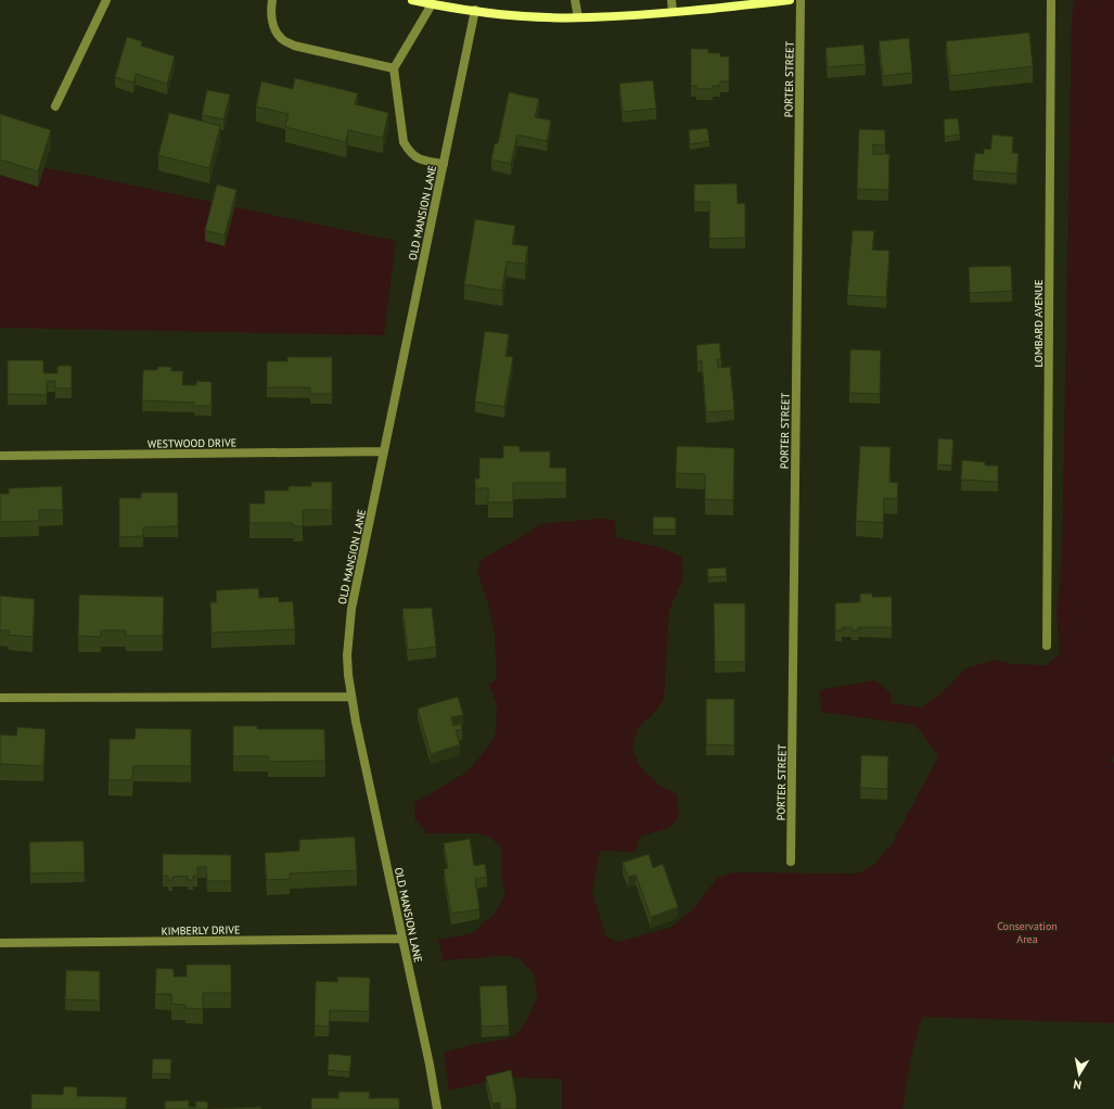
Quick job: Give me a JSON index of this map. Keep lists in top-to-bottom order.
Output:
{
  "streets": {
    "street": [
      "PORTER STREET",
      "OLD MANSION LANE",
      "LOMBARD AVENUE",
      "WESTWOOD DRIVE",
      "KIMBERLY DRIVE"
    ]
  },
  "crossings": [
    ["OLD MANSION LANE", "WESTWOOD DRIVE"],
    ["OLD MANSION LANE", "KIMBERLY DRIVE"]
  ],
  "parks": ["Conservation Area"],
  "north": "bottom"
}
